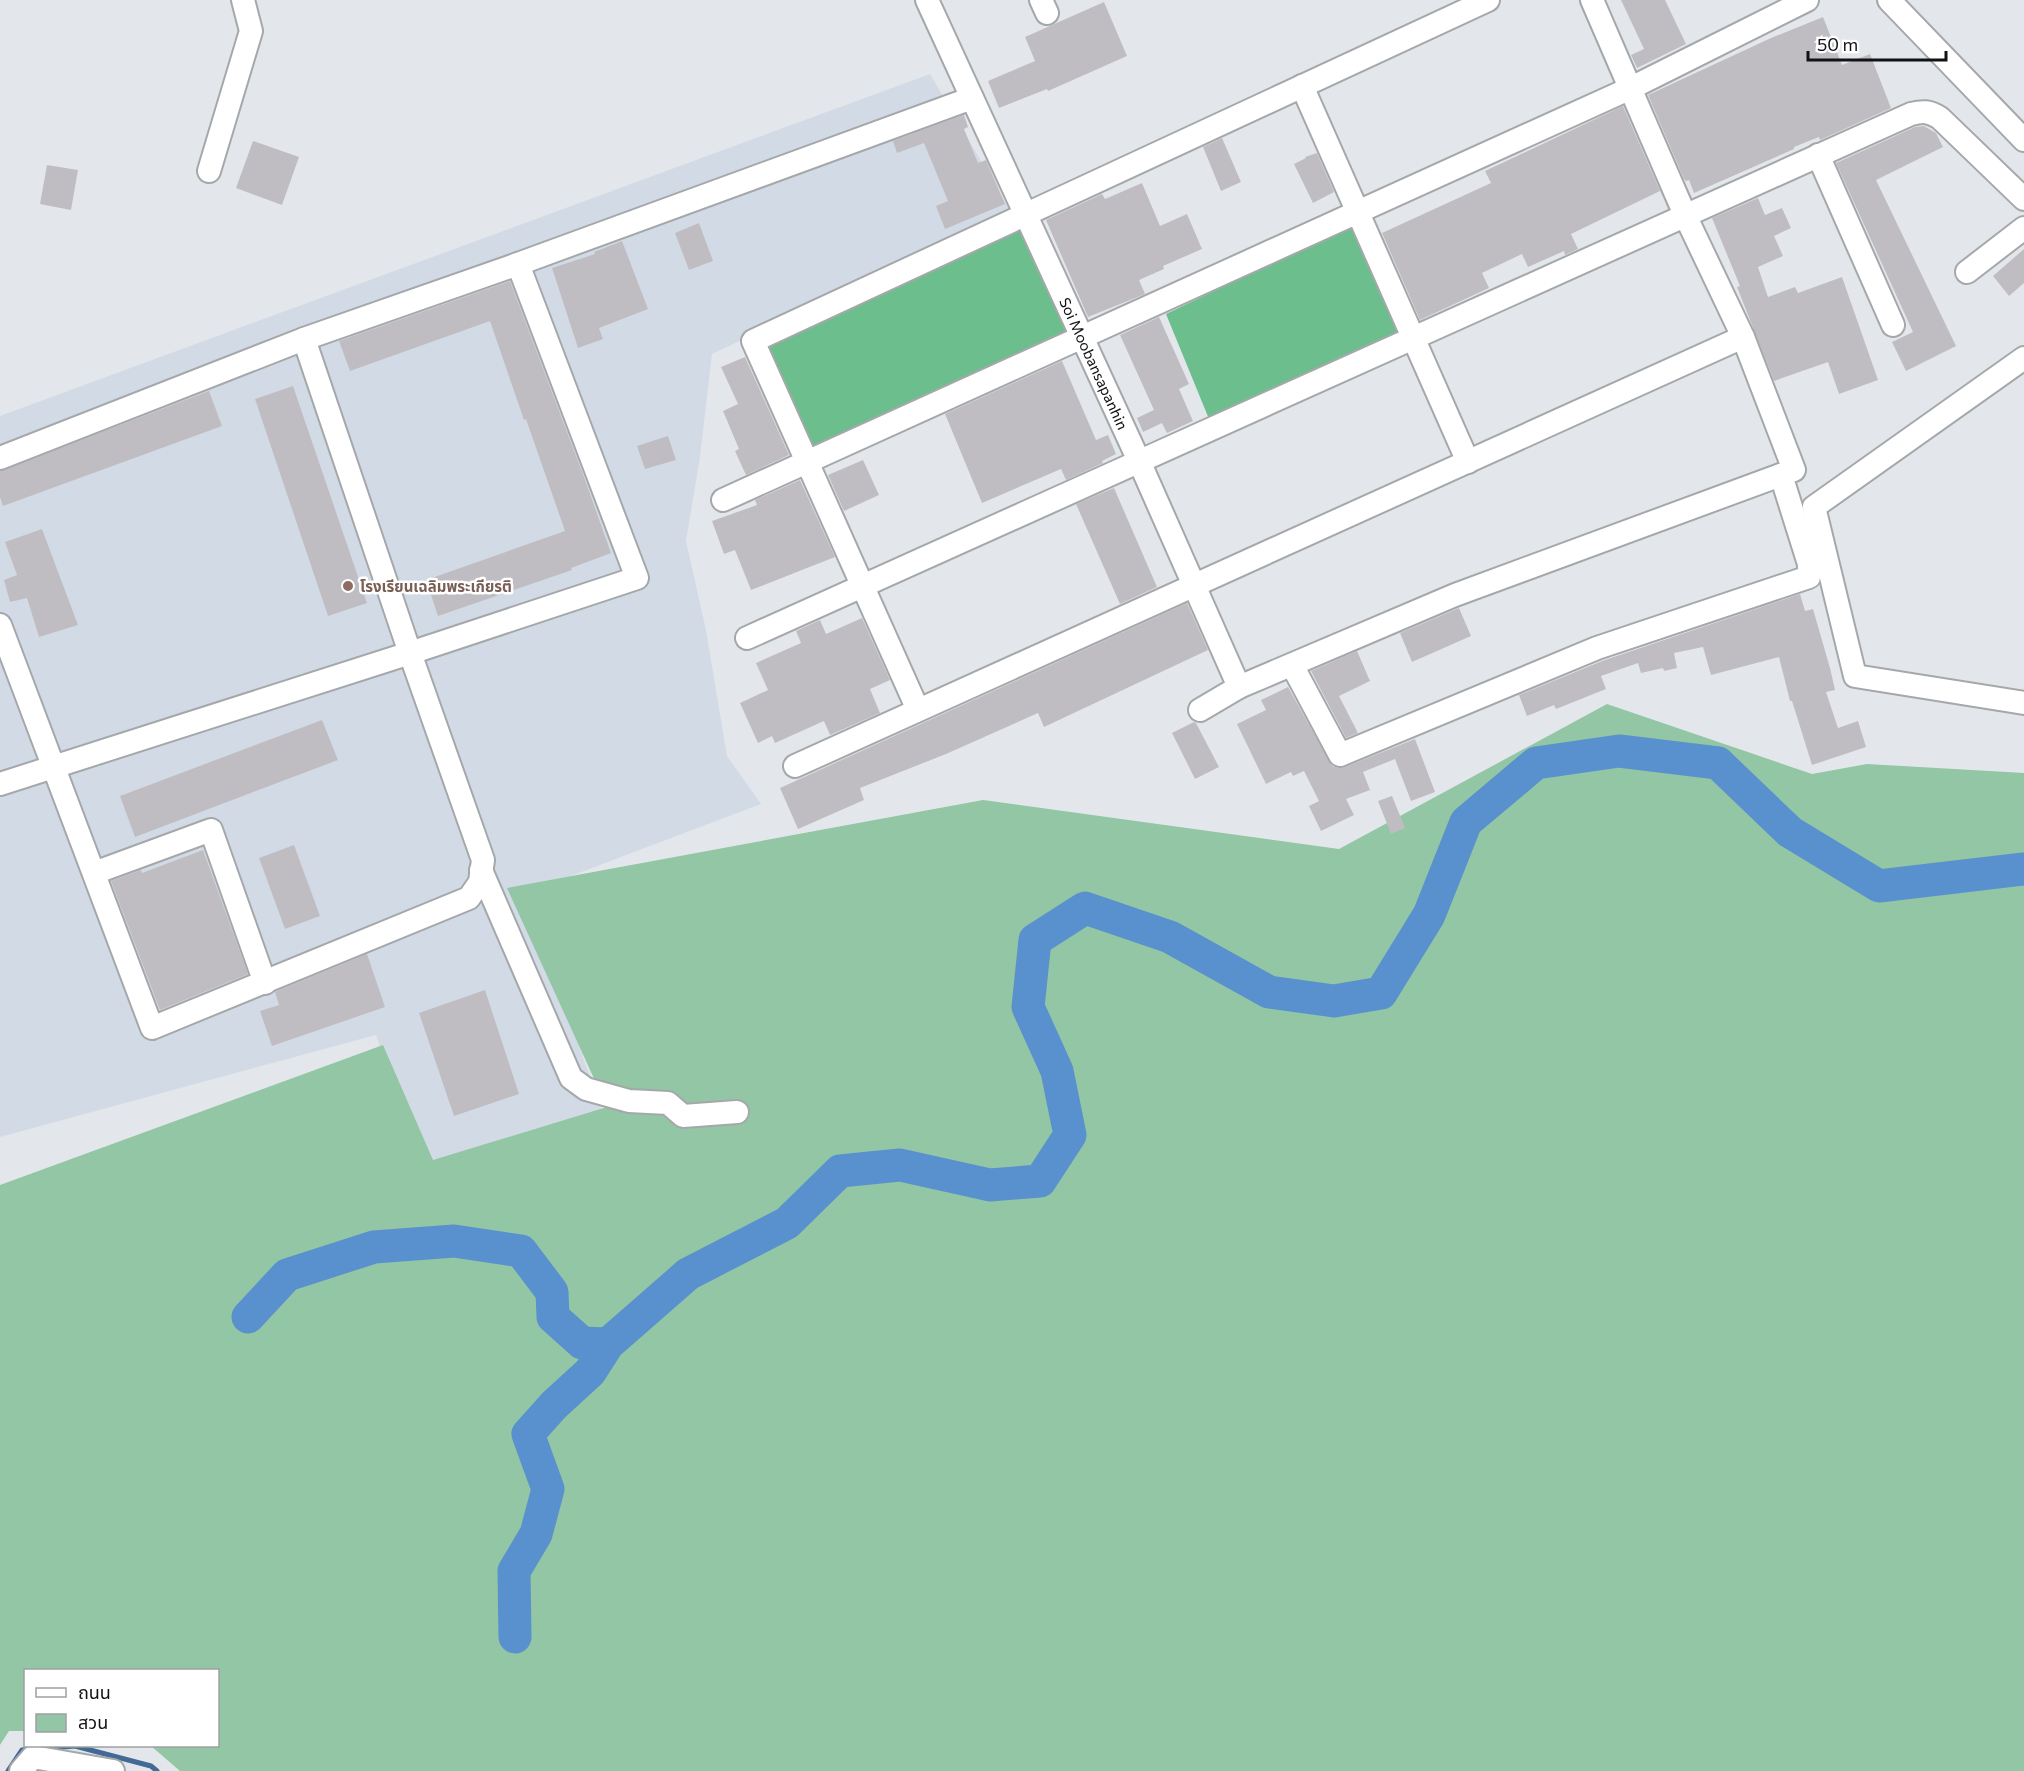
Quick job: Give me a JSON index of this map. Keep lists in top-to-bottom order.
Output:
{
  "streets": {
    "street": ["Soi Moobansapanhin"]
  },
  "places": ["โรงเรียนเฉลิมพระเกียรติ"],
  "legend": ["ถนน", "สวน"],
  "scale_bar": "50 m"
}
